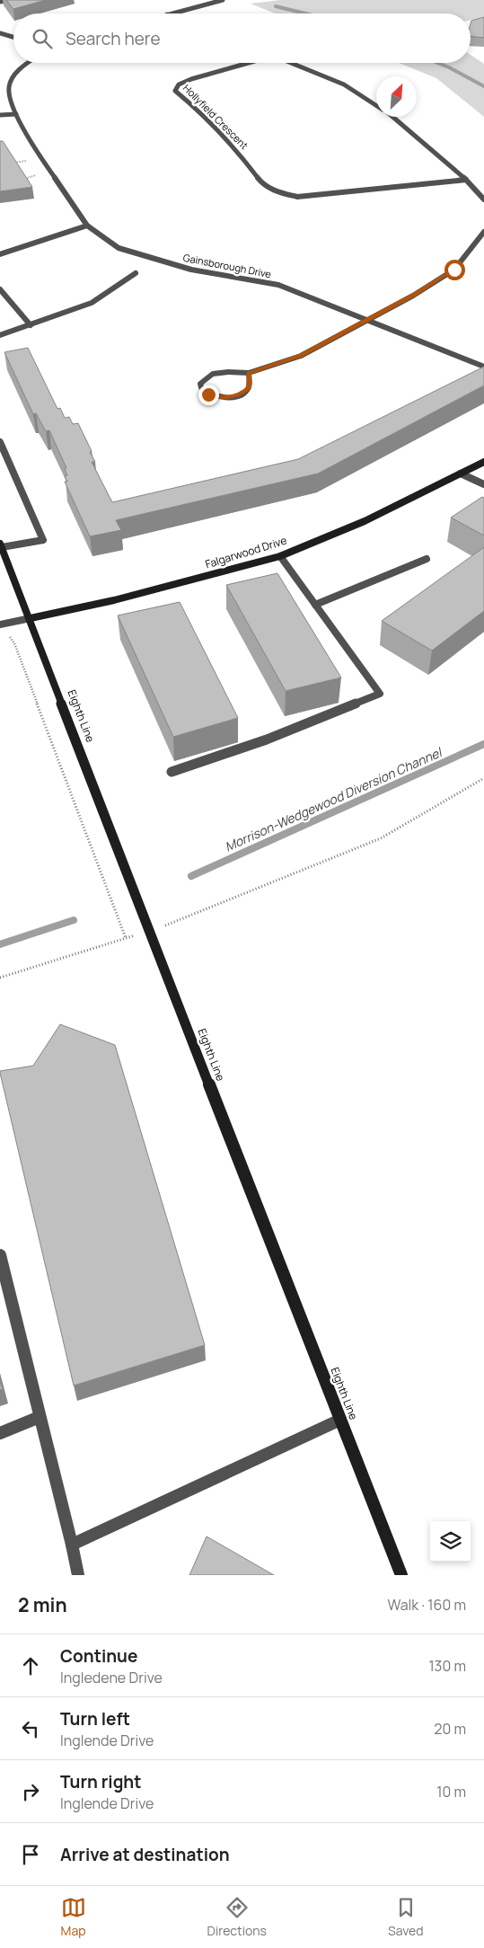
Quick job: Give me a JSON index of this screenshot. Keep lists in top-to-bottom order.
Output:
{
  "streets": {
    "street": [
      "Hollyfield Crescent",
      "Gainsborough Drive",
      "Falgarwood Drive",
      "Eighth Line"
    ]
  },
  "crossings": [
    ["Falgarwood Drive", "Eighth Line"]
  ],
  "water": ["Morrison-Wedgewood Diversion Channel"],
  "north": "top right",
  "page": {
    "search": "Search here",
    "heading": ["2 min", "Walk · 160 m"],
    "list": [
      ["Continue", "Ingledene Drive", "130 m"],
      ["Turn left", "Inglende Drive", "20 m"],
      ["Turn right", "Inglende Drive", "10 m"],
      "Arrive at destination"
    ],
    "nav": ["Map", "Directions", "Saved"]
  }
}
